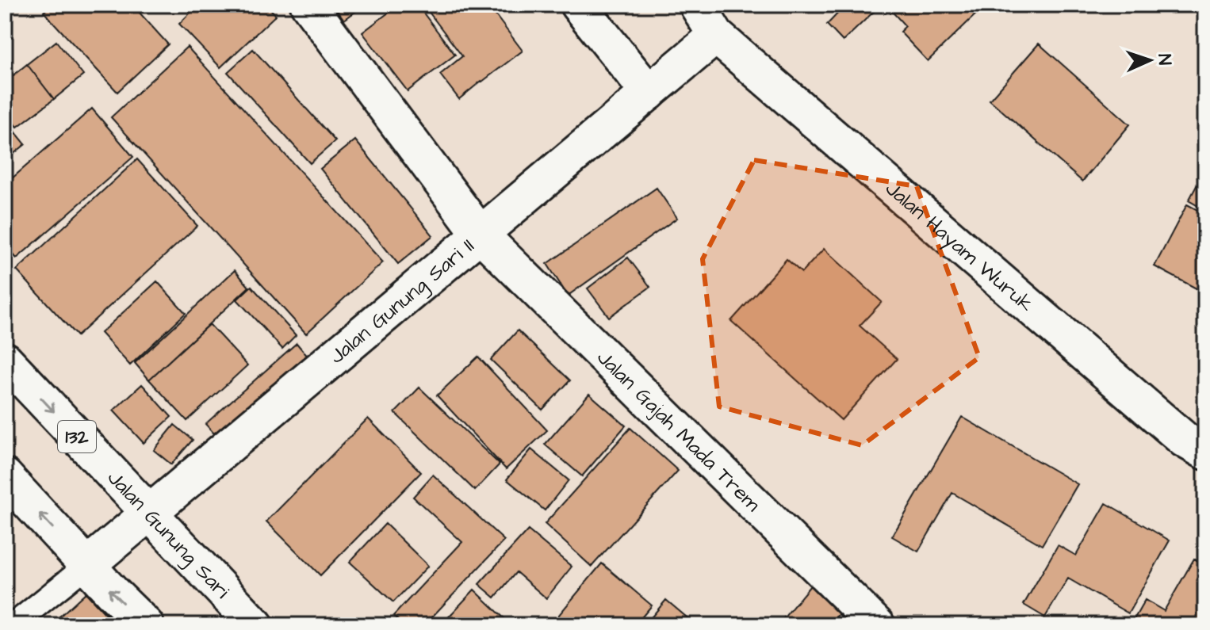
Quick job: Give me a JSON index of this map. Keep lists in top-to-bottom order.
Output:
{
  "streets": {
    "street": [
      "Jalan Hayam Wuruk",
      "Jalan Gunung Sari II",
      "Jalan Gajah Mada Trem",
      "132",
      "Jalan Gunung Sari"
    ]
  },
  "crossings": [
    ["Jalan Hayam Wuruk", "Jalan Gunung Sari II"],
    ["Jalan Gunung Sari II", "Jalan Gajah Mada Trem"],
    ["Jalan Gunung Sari II", "Jalan Gunung Sari"]
  ],
  "north": "right"
}
